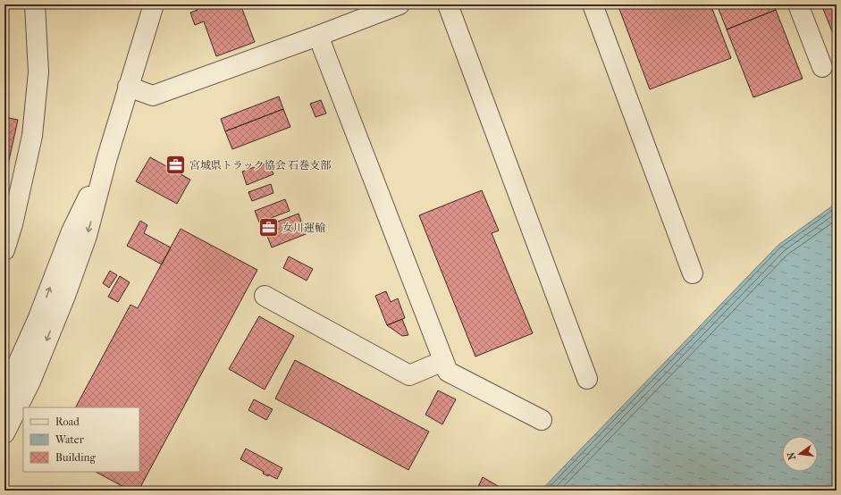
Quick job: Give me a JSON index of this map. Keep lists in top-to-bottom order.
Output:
{
  "places": {
    "office": ["宮城県トラック協会 石巻支部", "女川運輸"]
  },
  "legend": ["Road", "Water", "Building"],
  "north": "left"
}
